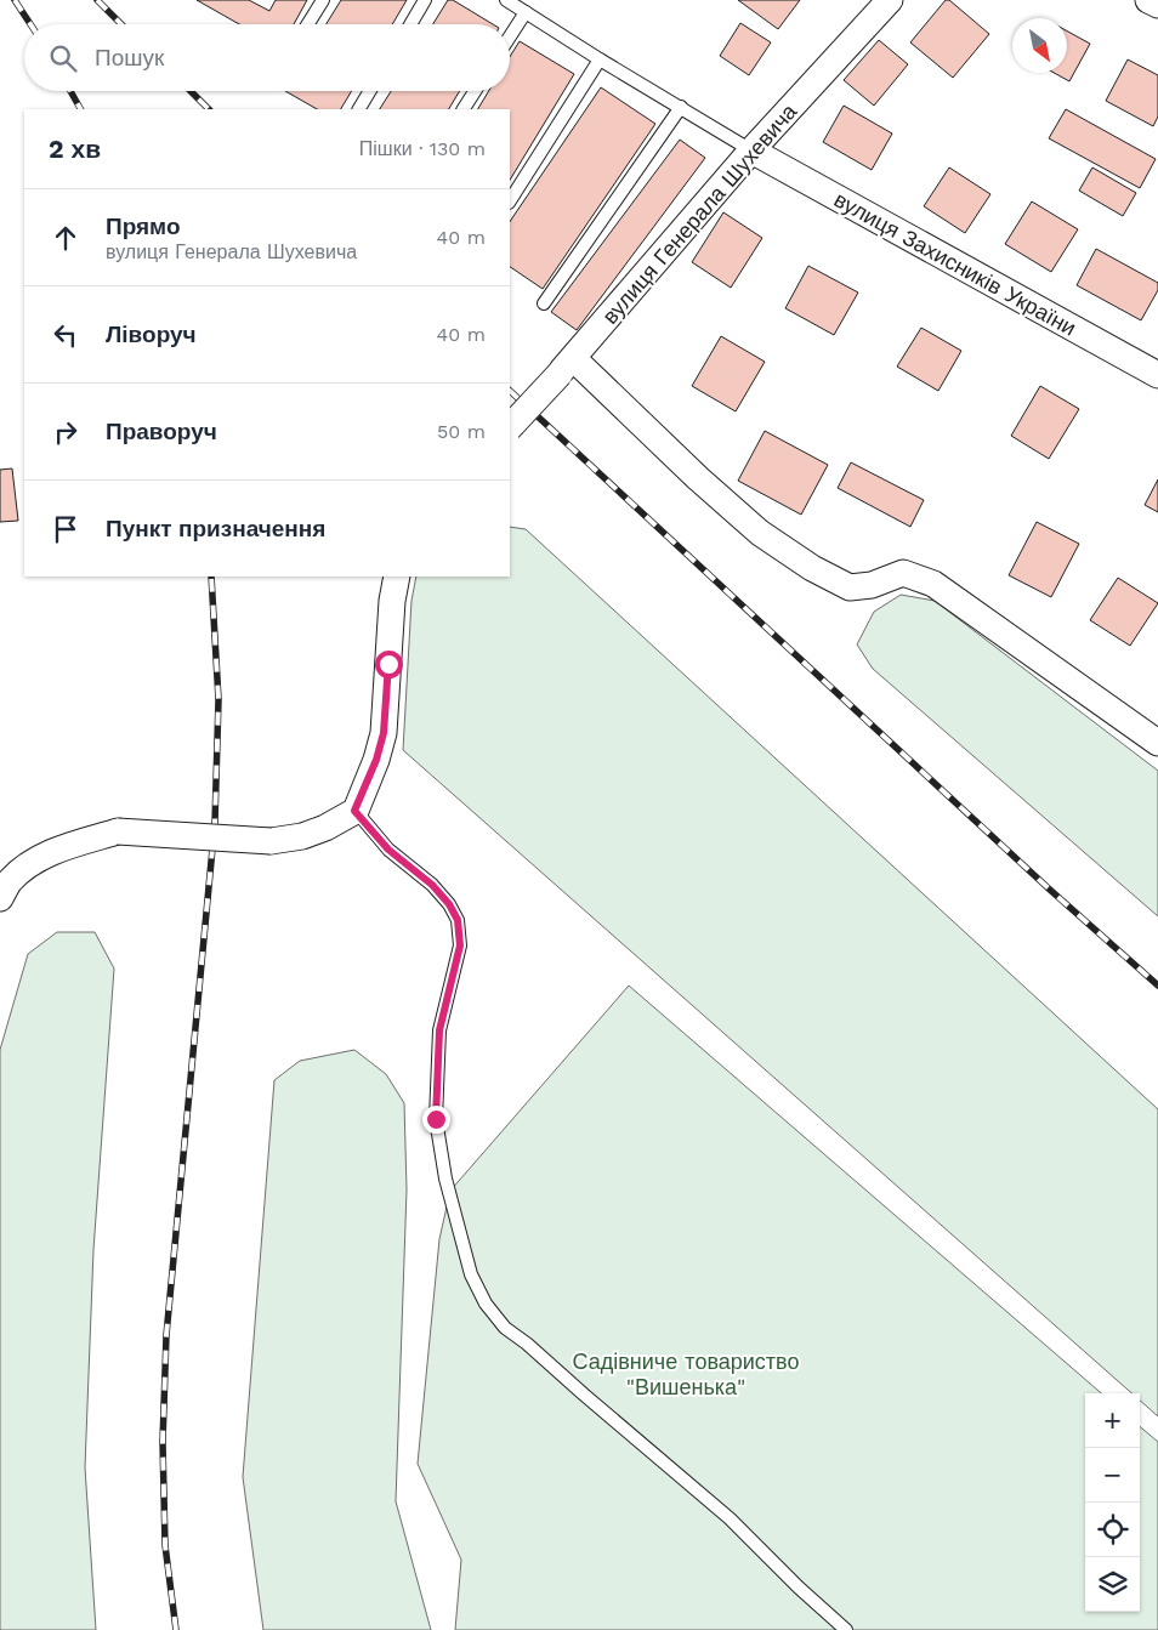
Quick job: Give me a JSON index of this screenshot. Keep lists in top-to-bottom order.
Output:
{
  "streets": {
    "street": ["вулиця Генерала Шухевича", "вулиця Захисників України"]
  },
  "crossings": [
    ["вулиця Генерала Шухевича", "вулиця Захисників України"]
  ],
  "parks": ["Садівниче товариство \"Вишенька\""],
  "north": "bottom right",
  "page": {
    "search": "Пошук",
    "heading": ["2 хв", "Пішки · 130 m"],
    "list": [
      ["Прямо", "вулиця Генерала Шухевича", "40 m"],
      ["Ліворуч", "40 m"],
      ["Праворуч", "50 m"],
      "Пункт призначення"
    ],
    "map_buttons": ["+", "−"]
  }
}
